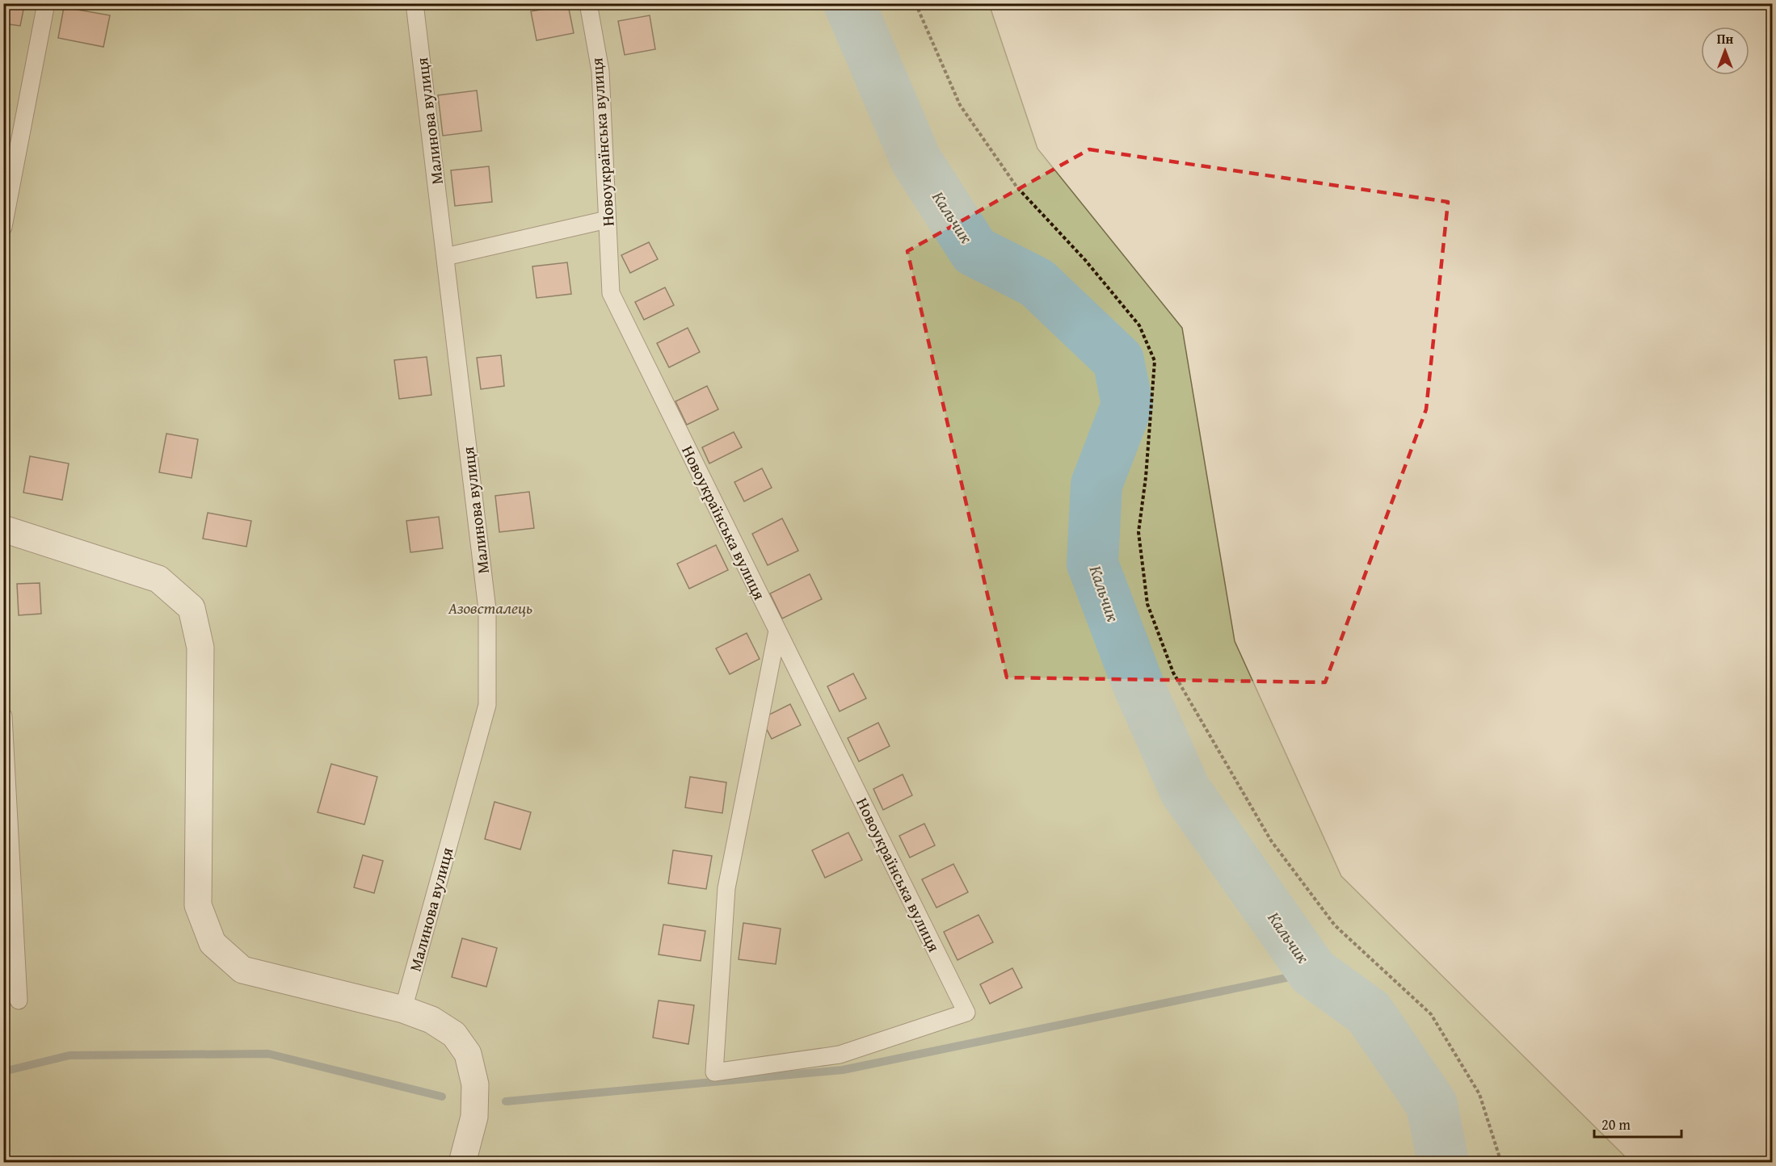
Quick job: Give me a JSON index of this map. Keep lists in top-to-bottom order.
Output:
{
  "streets": {
    "lane": ["Малинова вулиця", "Новоукраїнська вулиця"]
  },
  "water": ["Кальчик"],
  "parks": ["Азовсталець"],
  "scale_bar": "20 m",
  "north": "top"
}
